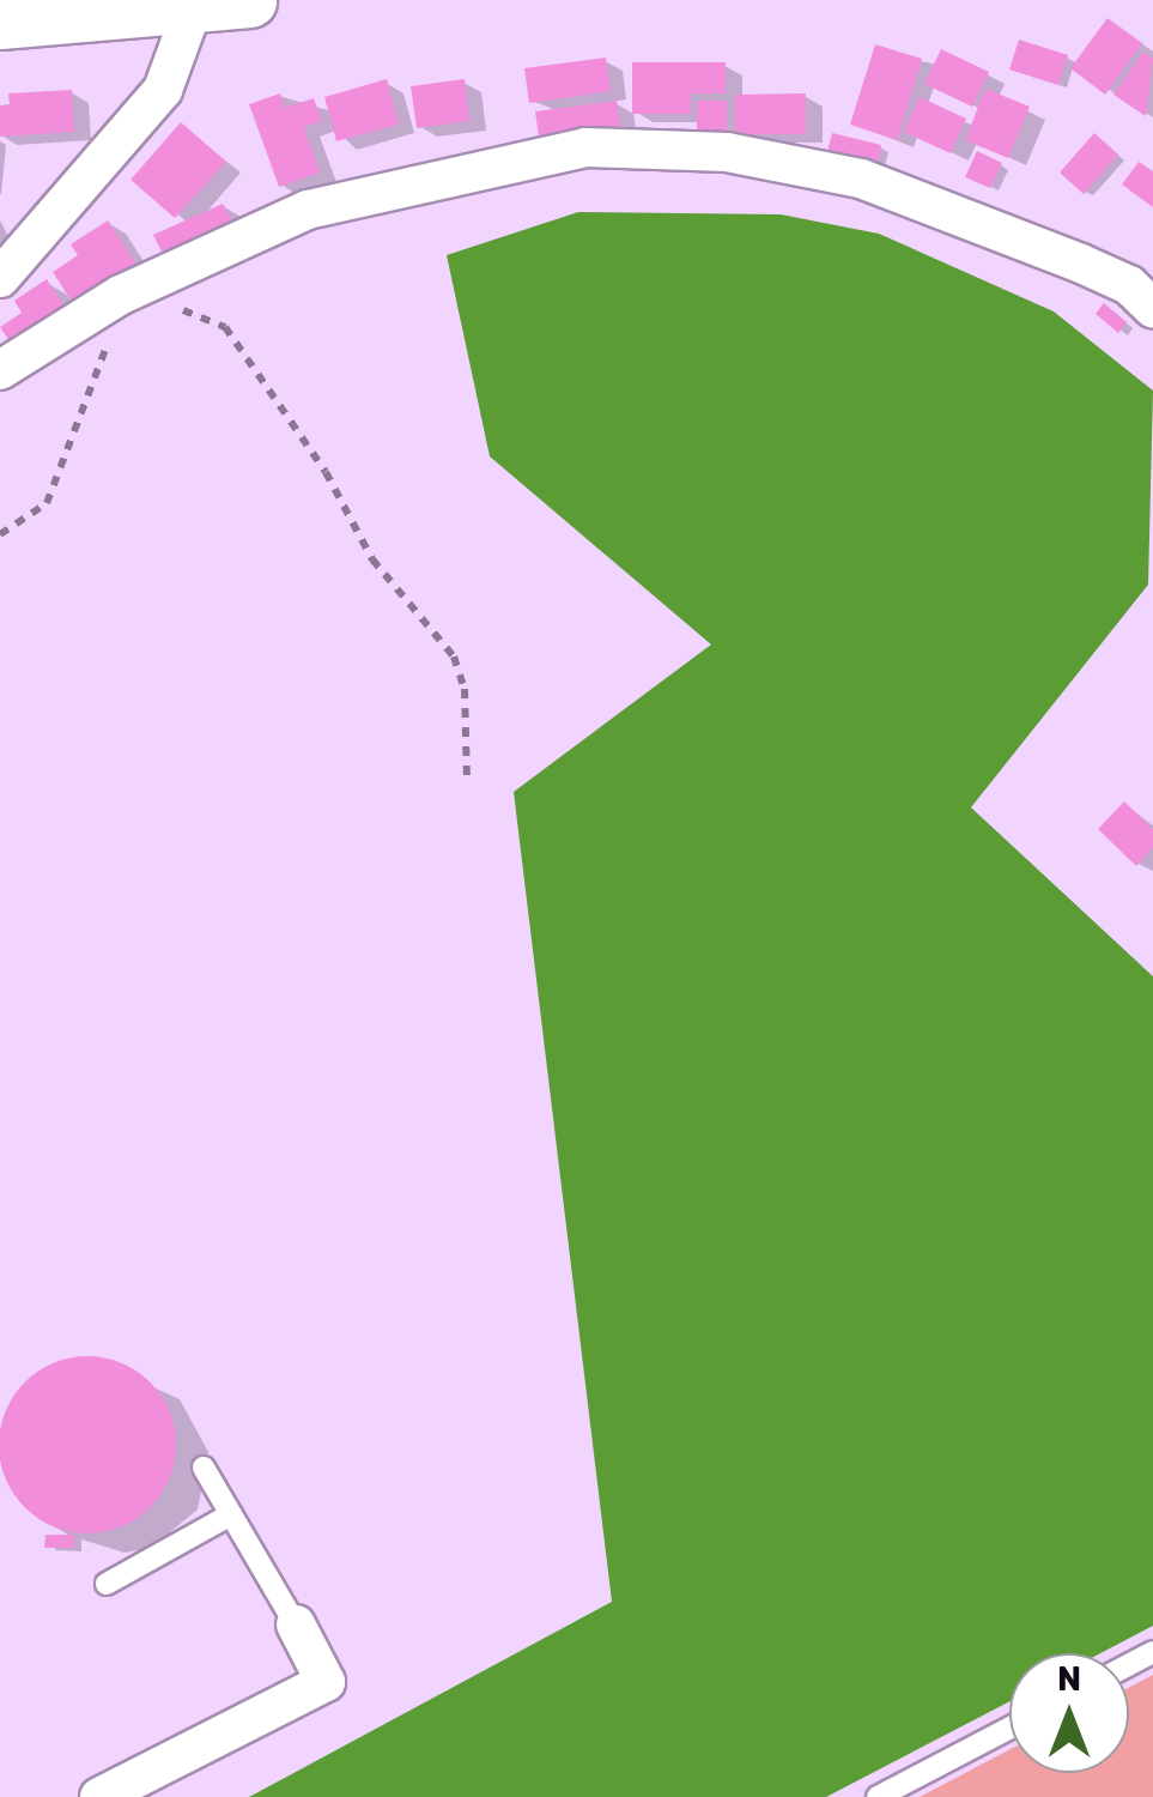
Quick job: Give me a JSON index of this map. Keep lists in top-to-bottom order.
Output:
{
  "north": "top"
}
